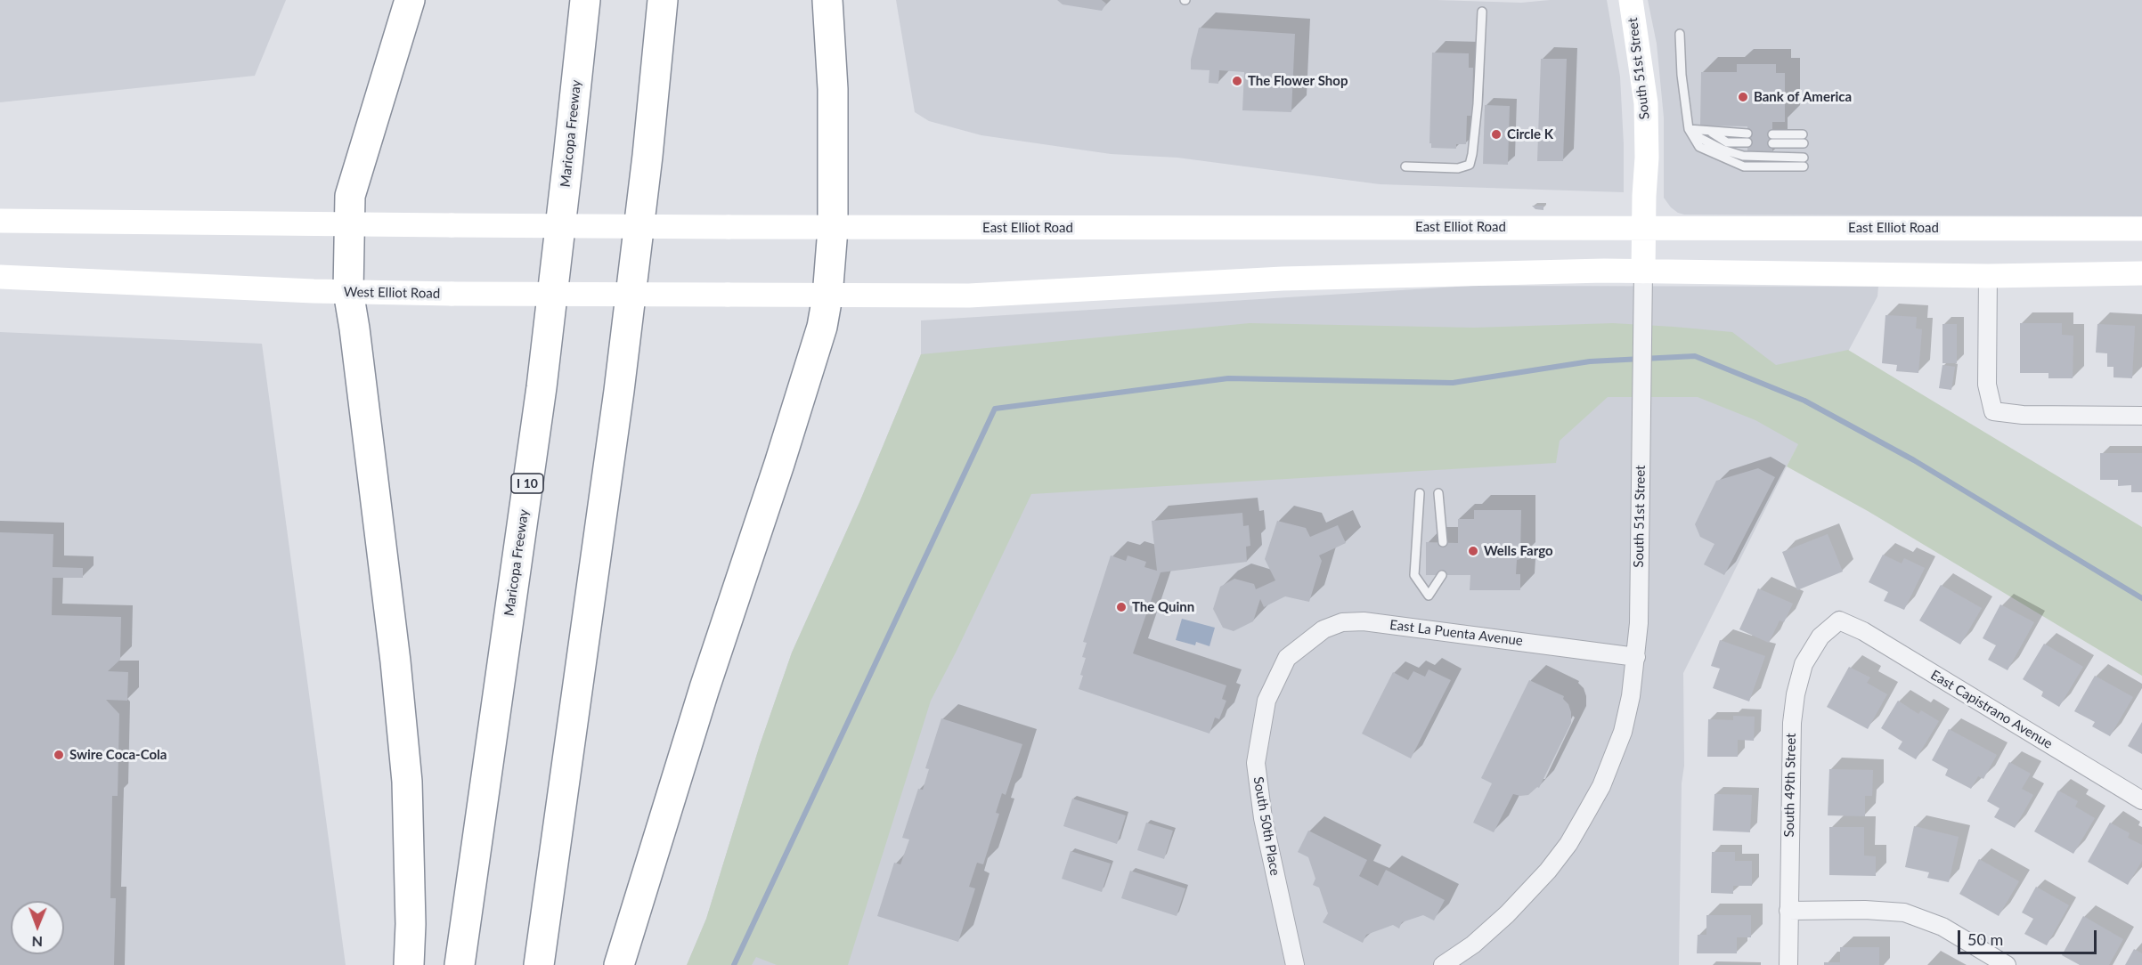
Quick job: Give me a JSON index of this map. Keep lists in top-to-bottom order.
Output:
{
  "streets": {
    "highway": ["Maricopa Freeway", "I 10"],
    "main road": ["South 51st Street", "East Elliot Road", "West Elliot Road"],
    "street": [
      "East La Puenta Avenue",
      "East Capistrano Avenue",
      "South 49th Street",
      "South 50th Place"
    ]
  },
  "crossings": [
    ["South 51st Street", "East Elliot Road"],
    ["South 51st Street", "East La Puenta Avenue"],
    ["East La Puenta Avenue", "South 50th Place"],
    ["East Capistrano Avenue", "South 49th Street"]
  ],
  "places": [
    "The Flower Shop",
    "Bank of America",
    "Circle K",
    "Wells Fargo",
    "The Quinn",
    "Swire Coca-Cola"
  ],
  "scale_bar": "50 m",
  "north": "bottom"
}
